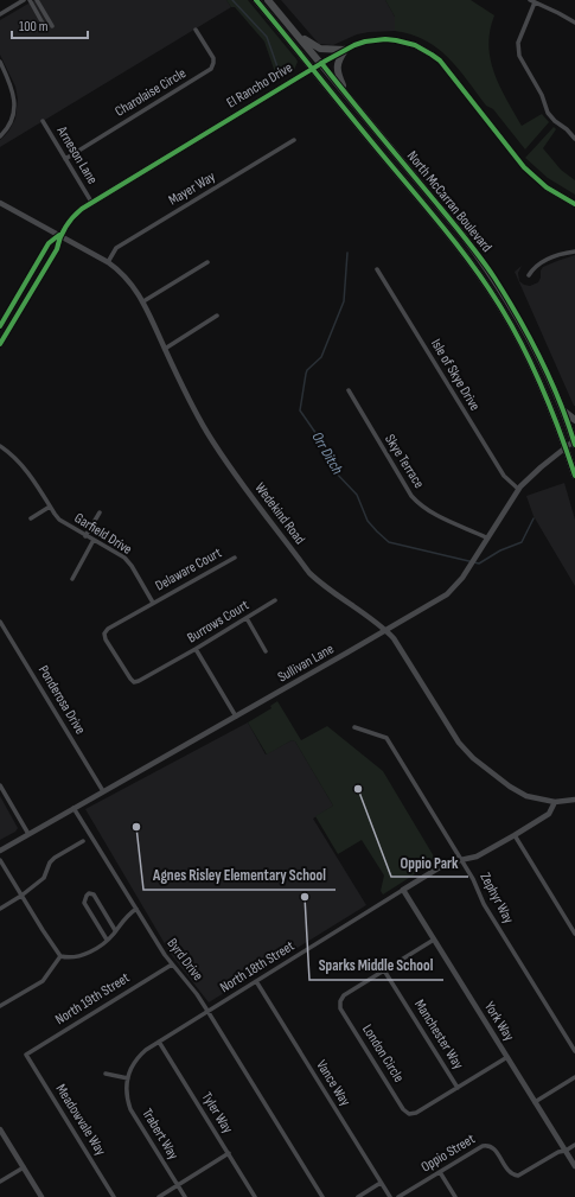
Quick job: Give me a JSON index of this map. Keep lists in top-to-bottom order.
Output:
{
  "streets": {
    "main road": ["El Rancho Drive", "North McCarran Boulevard"],
    "street": [
      "Charolaise Circle",
      "Arneson Lane",
      "Mayer Way",
      "Isle of Skye Drive",
      "Skye Terrace",
      "Wedekind Road",
      "Garfield Drive",
      "Delaware Court",
      "Burrows Court",
      "Sullivan Lane",
      "Ponderosa Drive",
      "Zephyr Way",
      "Byrd Drive",
      "North 18th Street",
      "North 19th Street",
      "York Way",
      "Manchester Way",
      "London Circle",
      "Vance Way",
      "Tyler Way",
      "Meadowvale Way",
      "Trabert Way",
      "Oppio Street"
    ]
  },
  "crossings": [
    ["El Rancho Drive", "Arneson Lane"],
    ["El Rancho Drive", "North McCarran Boulevard"],
    ["El Rancho Drive", "Wedekind Road"],
    ["Charolaise Circle", "Arneson Lane"],
    ["Mayer Way", "Wedekind Road"],
    ["North McCarran Boulevard", "Sullivan Lane"],
    ["Isle of Skye Drive", "Sullivan Lane"],
    ["Skye Terrace", "Sullivan Lane"],
    ["Wedekind Road", "Sullivan Lane"],
    ["Wedekind Road", "North 18th Street"],
    ["Garfield Drive", "Delaware Court"],
    ["Delaware Court", "Burrows Court"],
    ["Sullivan Lane", "Ponderosa Drive"],
    ["Sullivan Lane", "Byrd Drive"],
    ["Zephyr Way", "North 18th Street"],
    ["Byrd Drive", "North 18th Street"],
    ["Byrd Drive", "North 19th Street"],
    ["North 18th Street", "York Way"],
    ["North 18th Street", "Vance Way"],
    ["North 18th Street", "Tyler Way"],
    ["North 18th Street", "Trabert Way"],
    ["North 19th Street", "Meadowvale Way"],
    ["York Way", "London Circle"],
    ["York Way", "Oppio Street"],
    ["Manchester Way", "London Circle"]
  ],
  "water": ["Orr Ditch"],
  "places": ["Oppio Park", "Agnes Risley Elementary School", "Sparks Middle School"],
  "scale_bar": "100 m"
}
